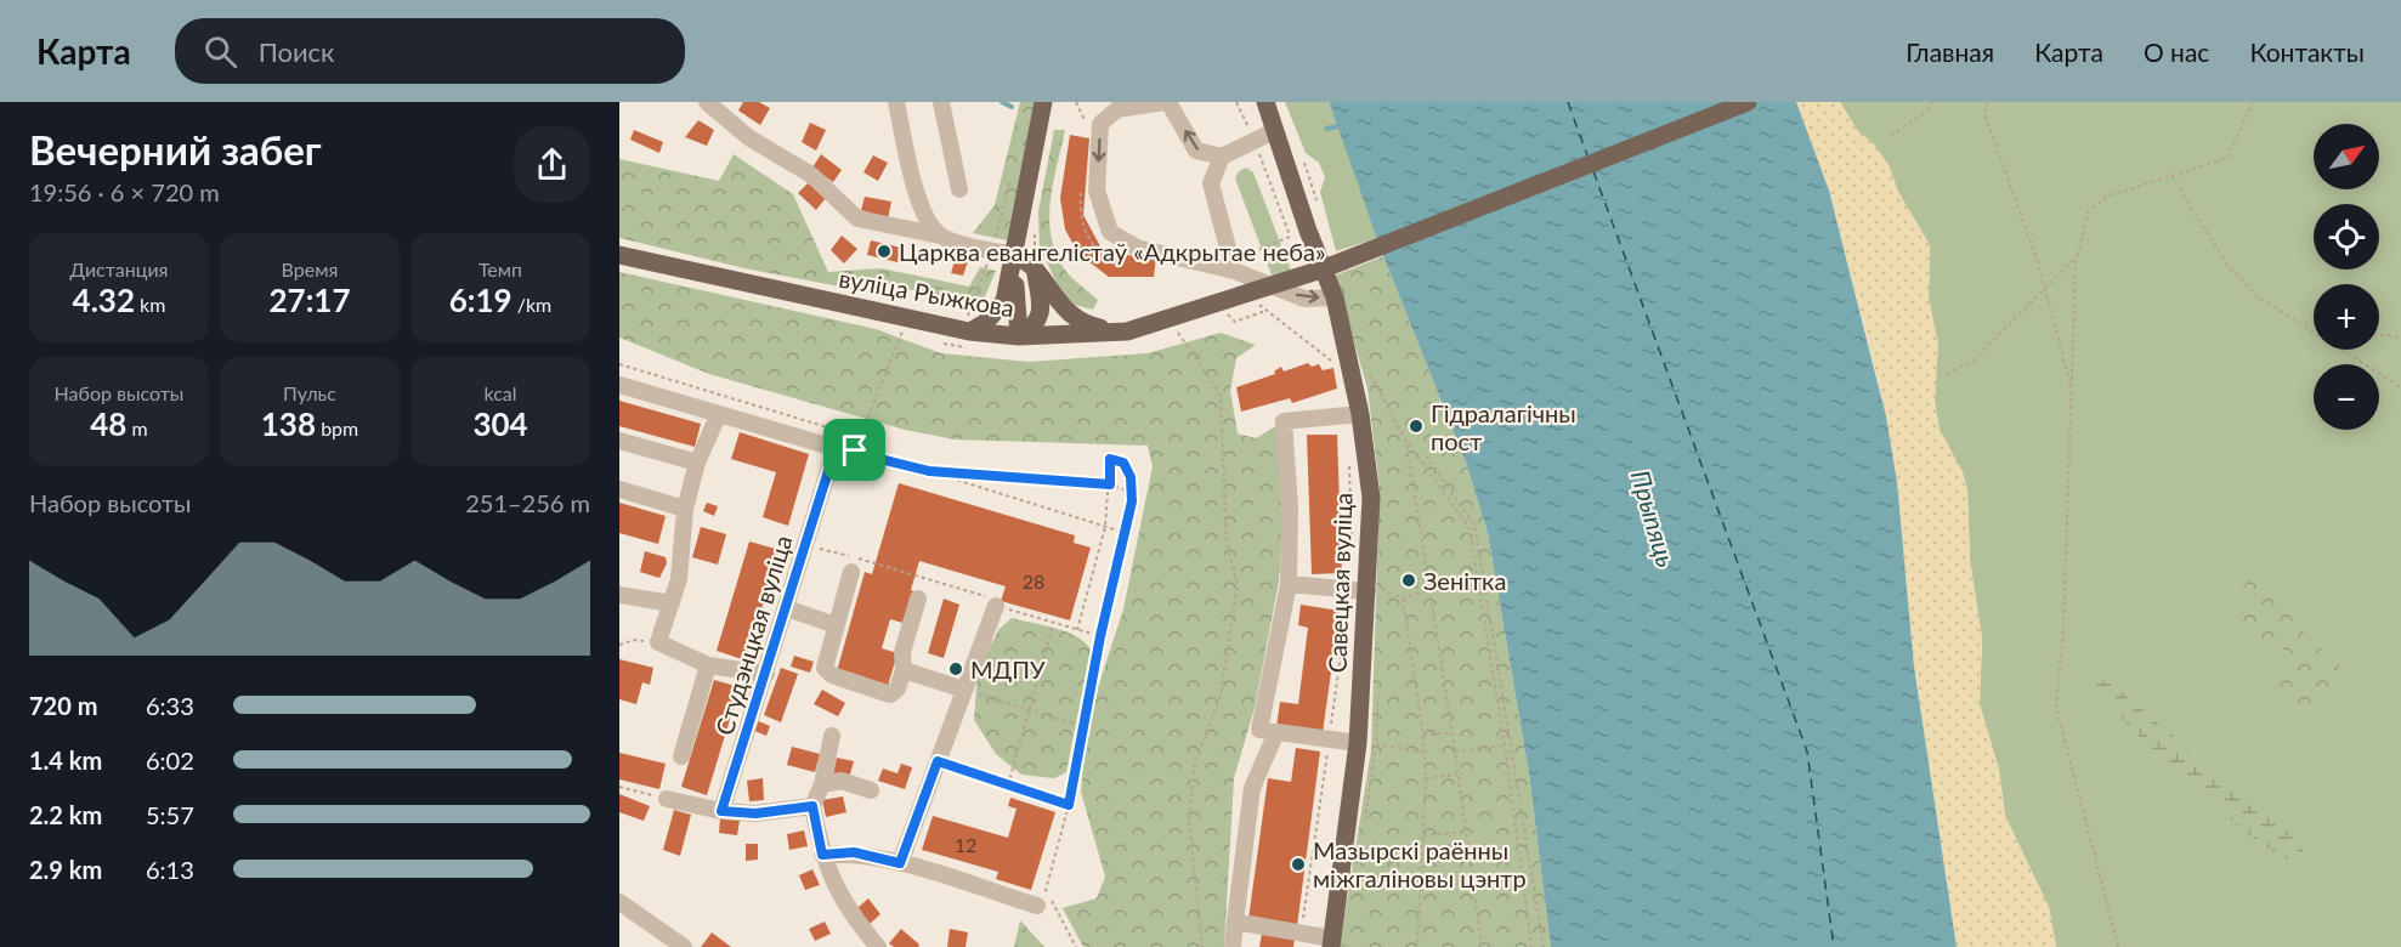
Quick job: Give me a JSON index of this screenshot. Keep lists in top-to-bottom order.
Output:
{
  "streets": {
    "main road": ["вуліца Рыжкова", "Савецкая вуліца"],
    "street": ["Студэнцкая вуліца"]
  },
  "water": ["Прыпяць"],
  "places": [
    "Царква евангелістаў «Адкрытае неба»",
    "Гідралагічны пост",
    "Зенітка",
    "МДПУ",
    "Мазырскі раённы міжгаліновы цэнтр"
  ],
  "house_numbers": ["28", "12"],
  "north": "top right",
  "page": {
    "header": "Карта",
    "search": "Поиск",
    "nav": [
      "Главная",
      "Карта",
      "О нас",
      "Контакты"
    ],
    "heading": ["Вечерний забег", "19:56 · 6 × 720 m"],
    "map_buttons": ["+", "−"],
    "stats": [
      ["Дистанция", "4.32 km"],
      ["Время", "27:17"],
      ["Темп", "6:19 /km"],
      ["Набор высоты", "48 m"],
      ["Пульс", "138 bpm"],
      ["kcal", "304"]
    ],
    "chart": ["Набор высоты", "251–256 m"],
    "list": [
      {
        "name": "720 m",
        "note": "6:33"
      },
      {
        "name": "1.4 km",
        "note": "6:02"
      },
      {
        "name": "2.2 km",
        "note": "5:57"
      },
      {
        "name": "2.9 km",
        "note": "6:13"
      }
    ]
  }
}
